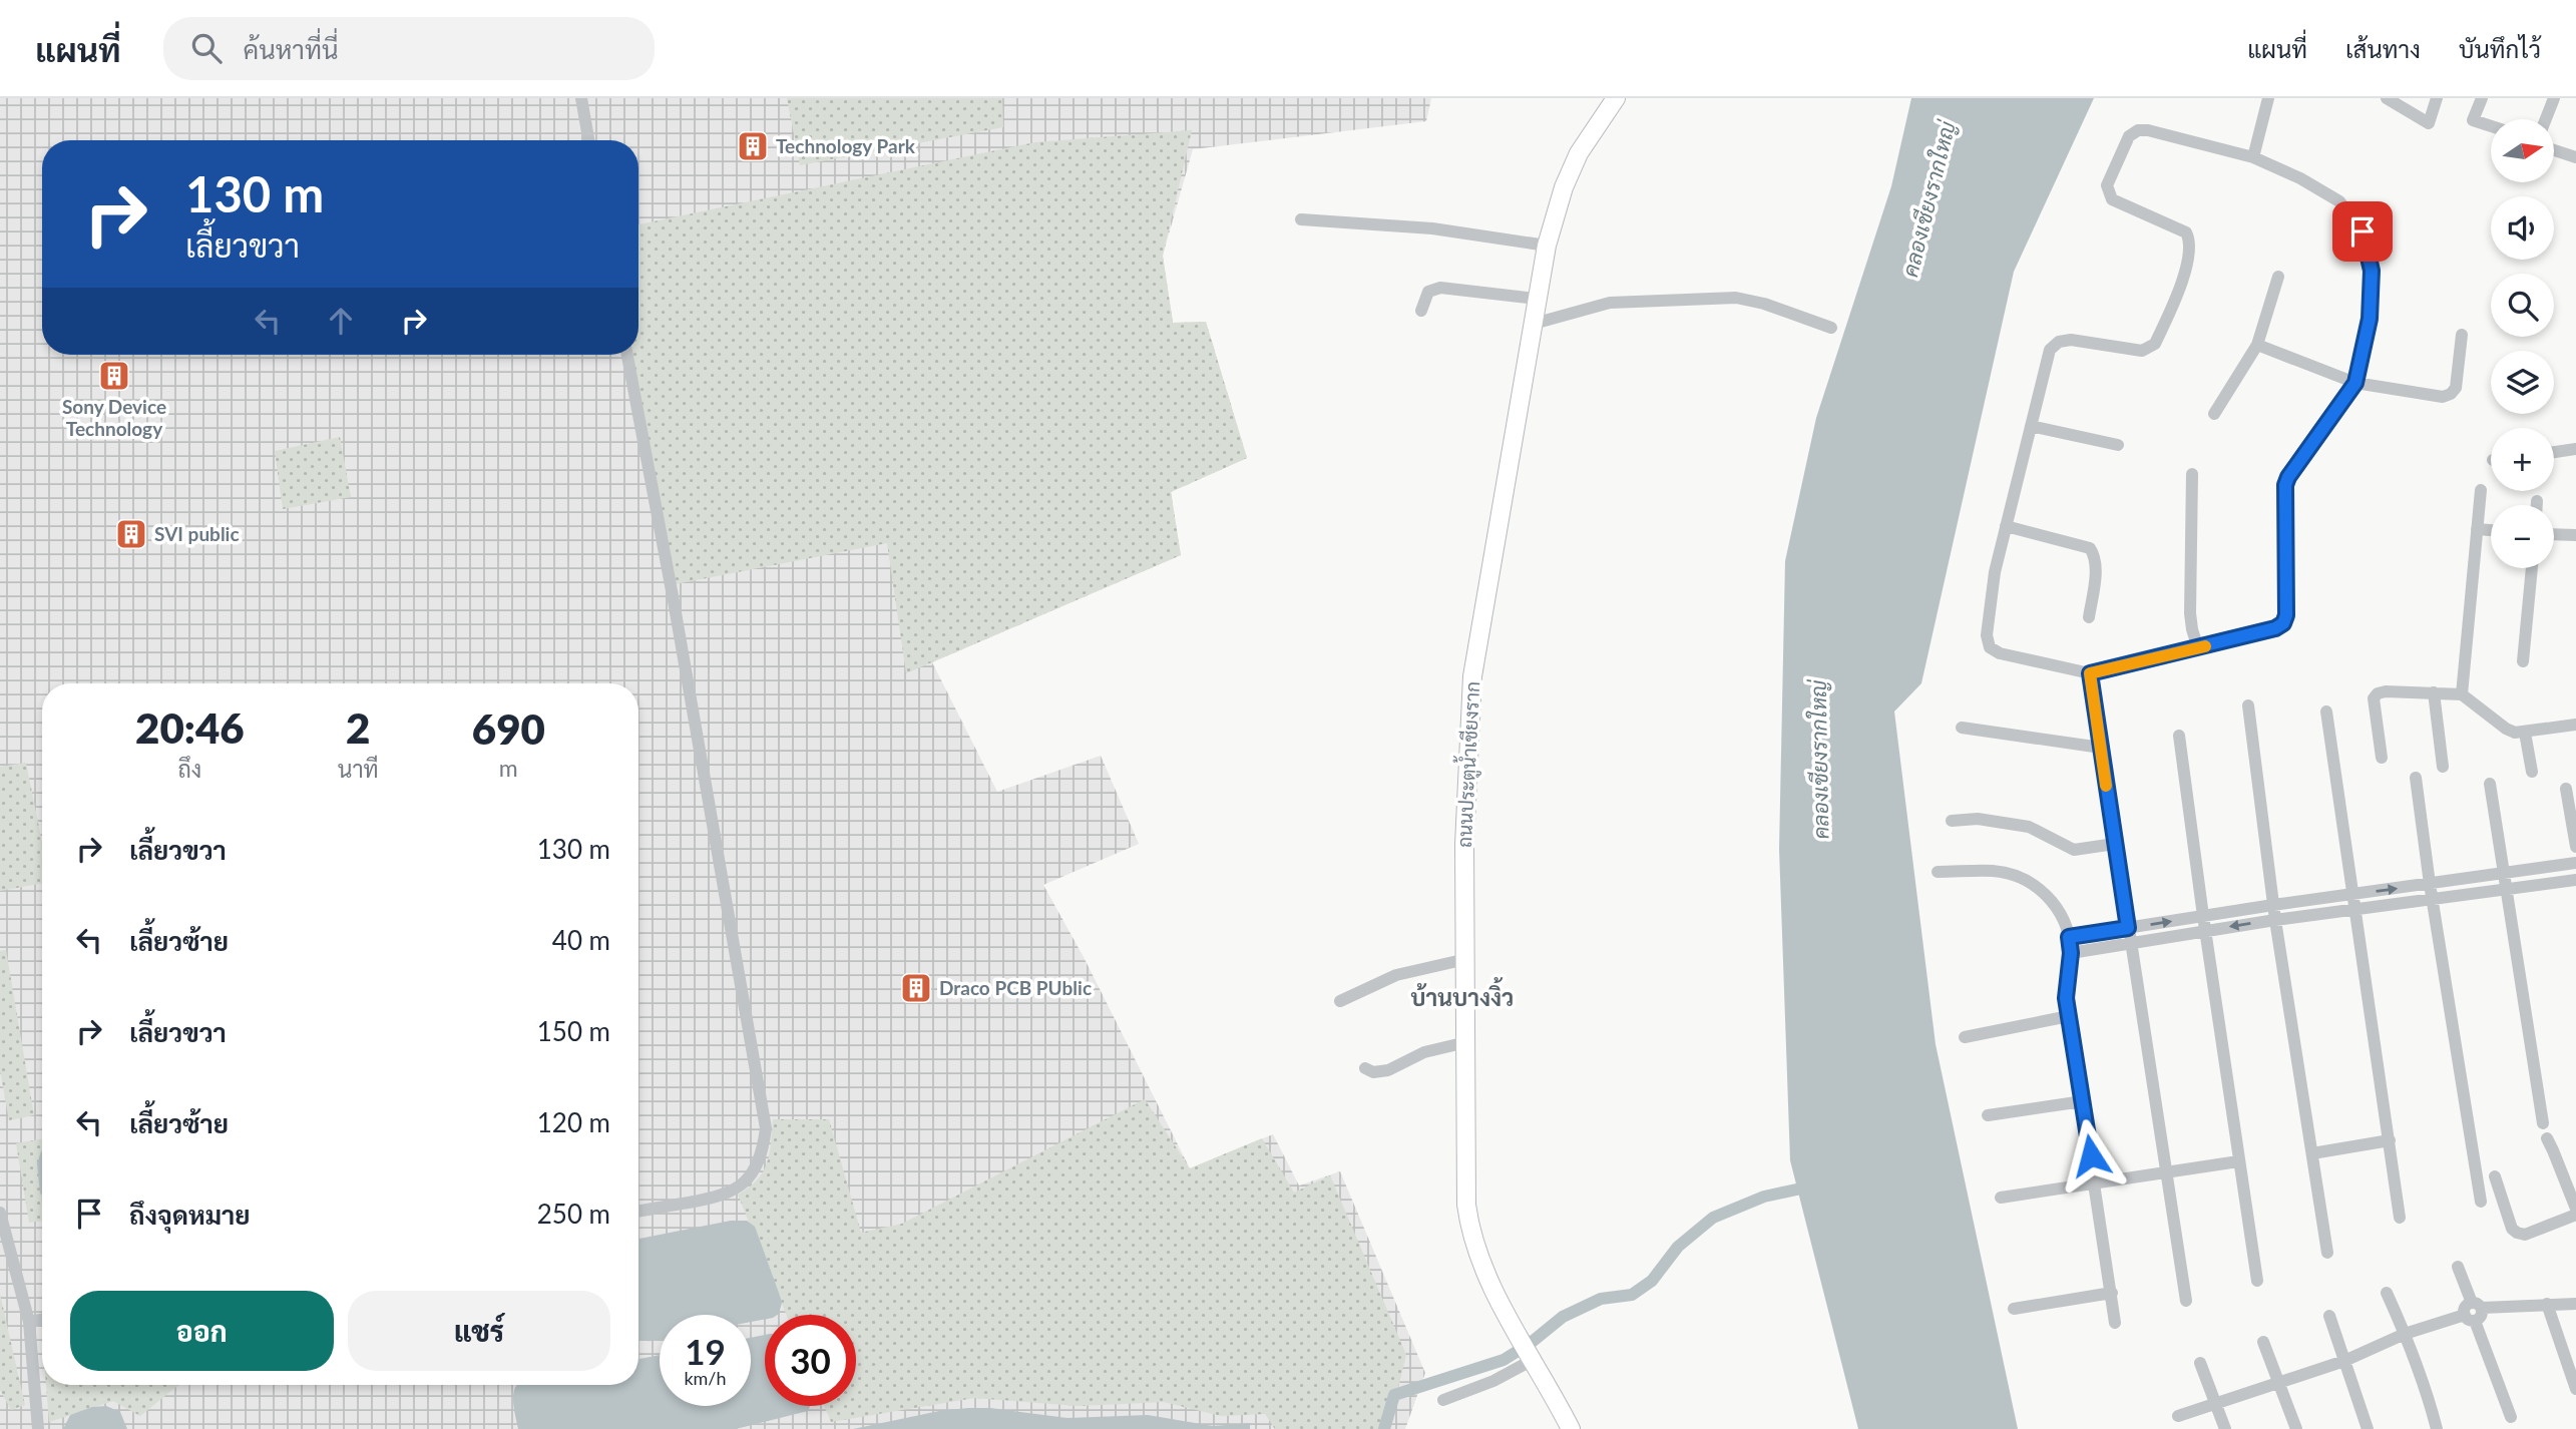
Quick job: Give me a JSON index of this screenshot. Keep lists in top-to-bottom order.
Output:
{
  "streets": {
    "street": ["ถนนประตูน้ำเชียงราก"]
  },
  "districts": ["บ้านบางงิ้ว"],
  "water": ["คลองเชียงรากใหญ่"],
  "places": {
    "building": [
      "Technology Park",
      "Sony Device Technology",
      "SVI public",
      "Draco PCB PUblic"
    ]
  },
  "north": "right",
  "page": {
    "header": "แผนที่",
    "search": "ค้นหาที่นี่",
    "nav": ["แผนที่", "เส้นทาง", "บันทึกไว้"],
    "map_buttons": ["+", "−"],
    "turn": ["130 m", "เลี้ยวขวา"],
    "eta": [
      "20:46",
      "ถึง",
      "2",
      "นาที",
      "690",
      "m"
    ],
    "list": [
      {
        "name": "เลี้ยวขวา",
        "value": "130 m"
      },
      {
        "name": "เลี้ยวซ้าย",
        "value": "40 m"
      },
      {
        "name": "เลี้ยวขวา",
        "value": "150 m"
      },
      {
        "name": "เลี้ยวซ้าย",
        "value": "120 m"
      },
      {
        "name": "ถึงจุดหมาย",
        "value": "250 m"
      }
    ],
    "buttons": ["ออก", "แชร์"],
    "speed": "19 km/h",
    "limit": "30"
  }
}
